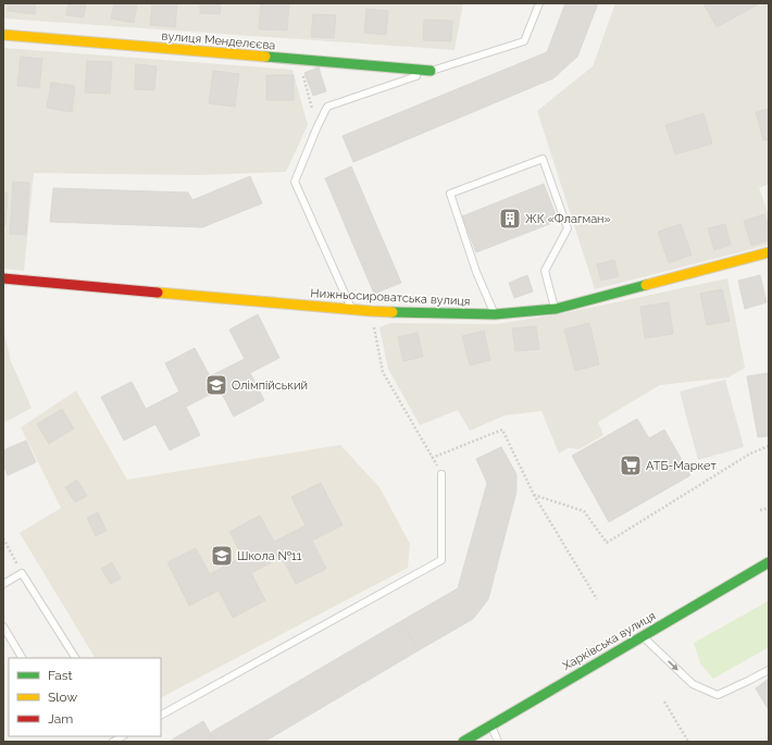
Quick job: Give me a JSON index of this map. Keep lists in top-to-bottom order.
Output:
{
  "streets": {
    "street": ["вулиця Менделєєва", "Нижньосироватська вулиця", "Харківська вулиця"]
  },
  "places": {
    "building": ["ЖК «Флагман»"],
    "school or university": ["Олімпійський", "Школа №11"],
    "supermarket": ["АТБ-Маркет"]
  },
  "legend": ["Fast", "Slow", "Jam"]
}
